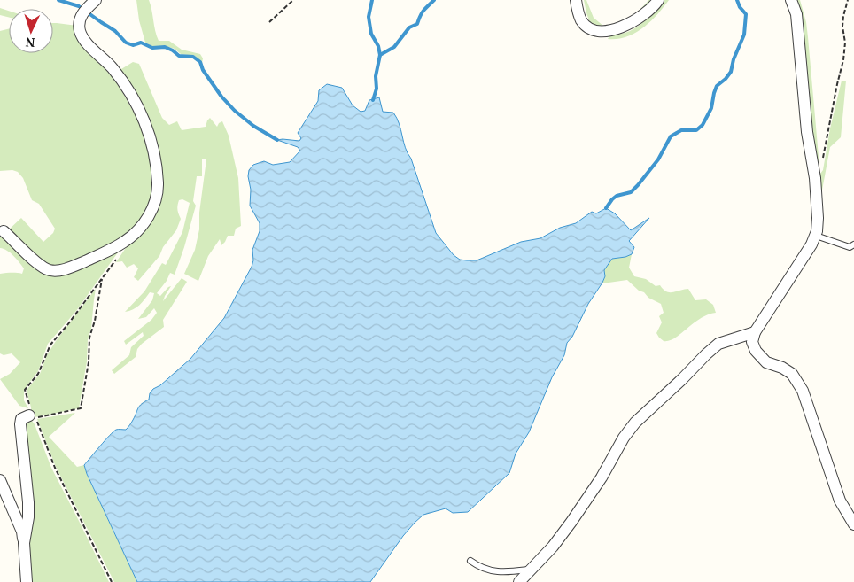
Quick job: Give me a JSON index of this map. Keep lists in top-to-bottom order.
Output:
{
  "north": "bottom"
}
